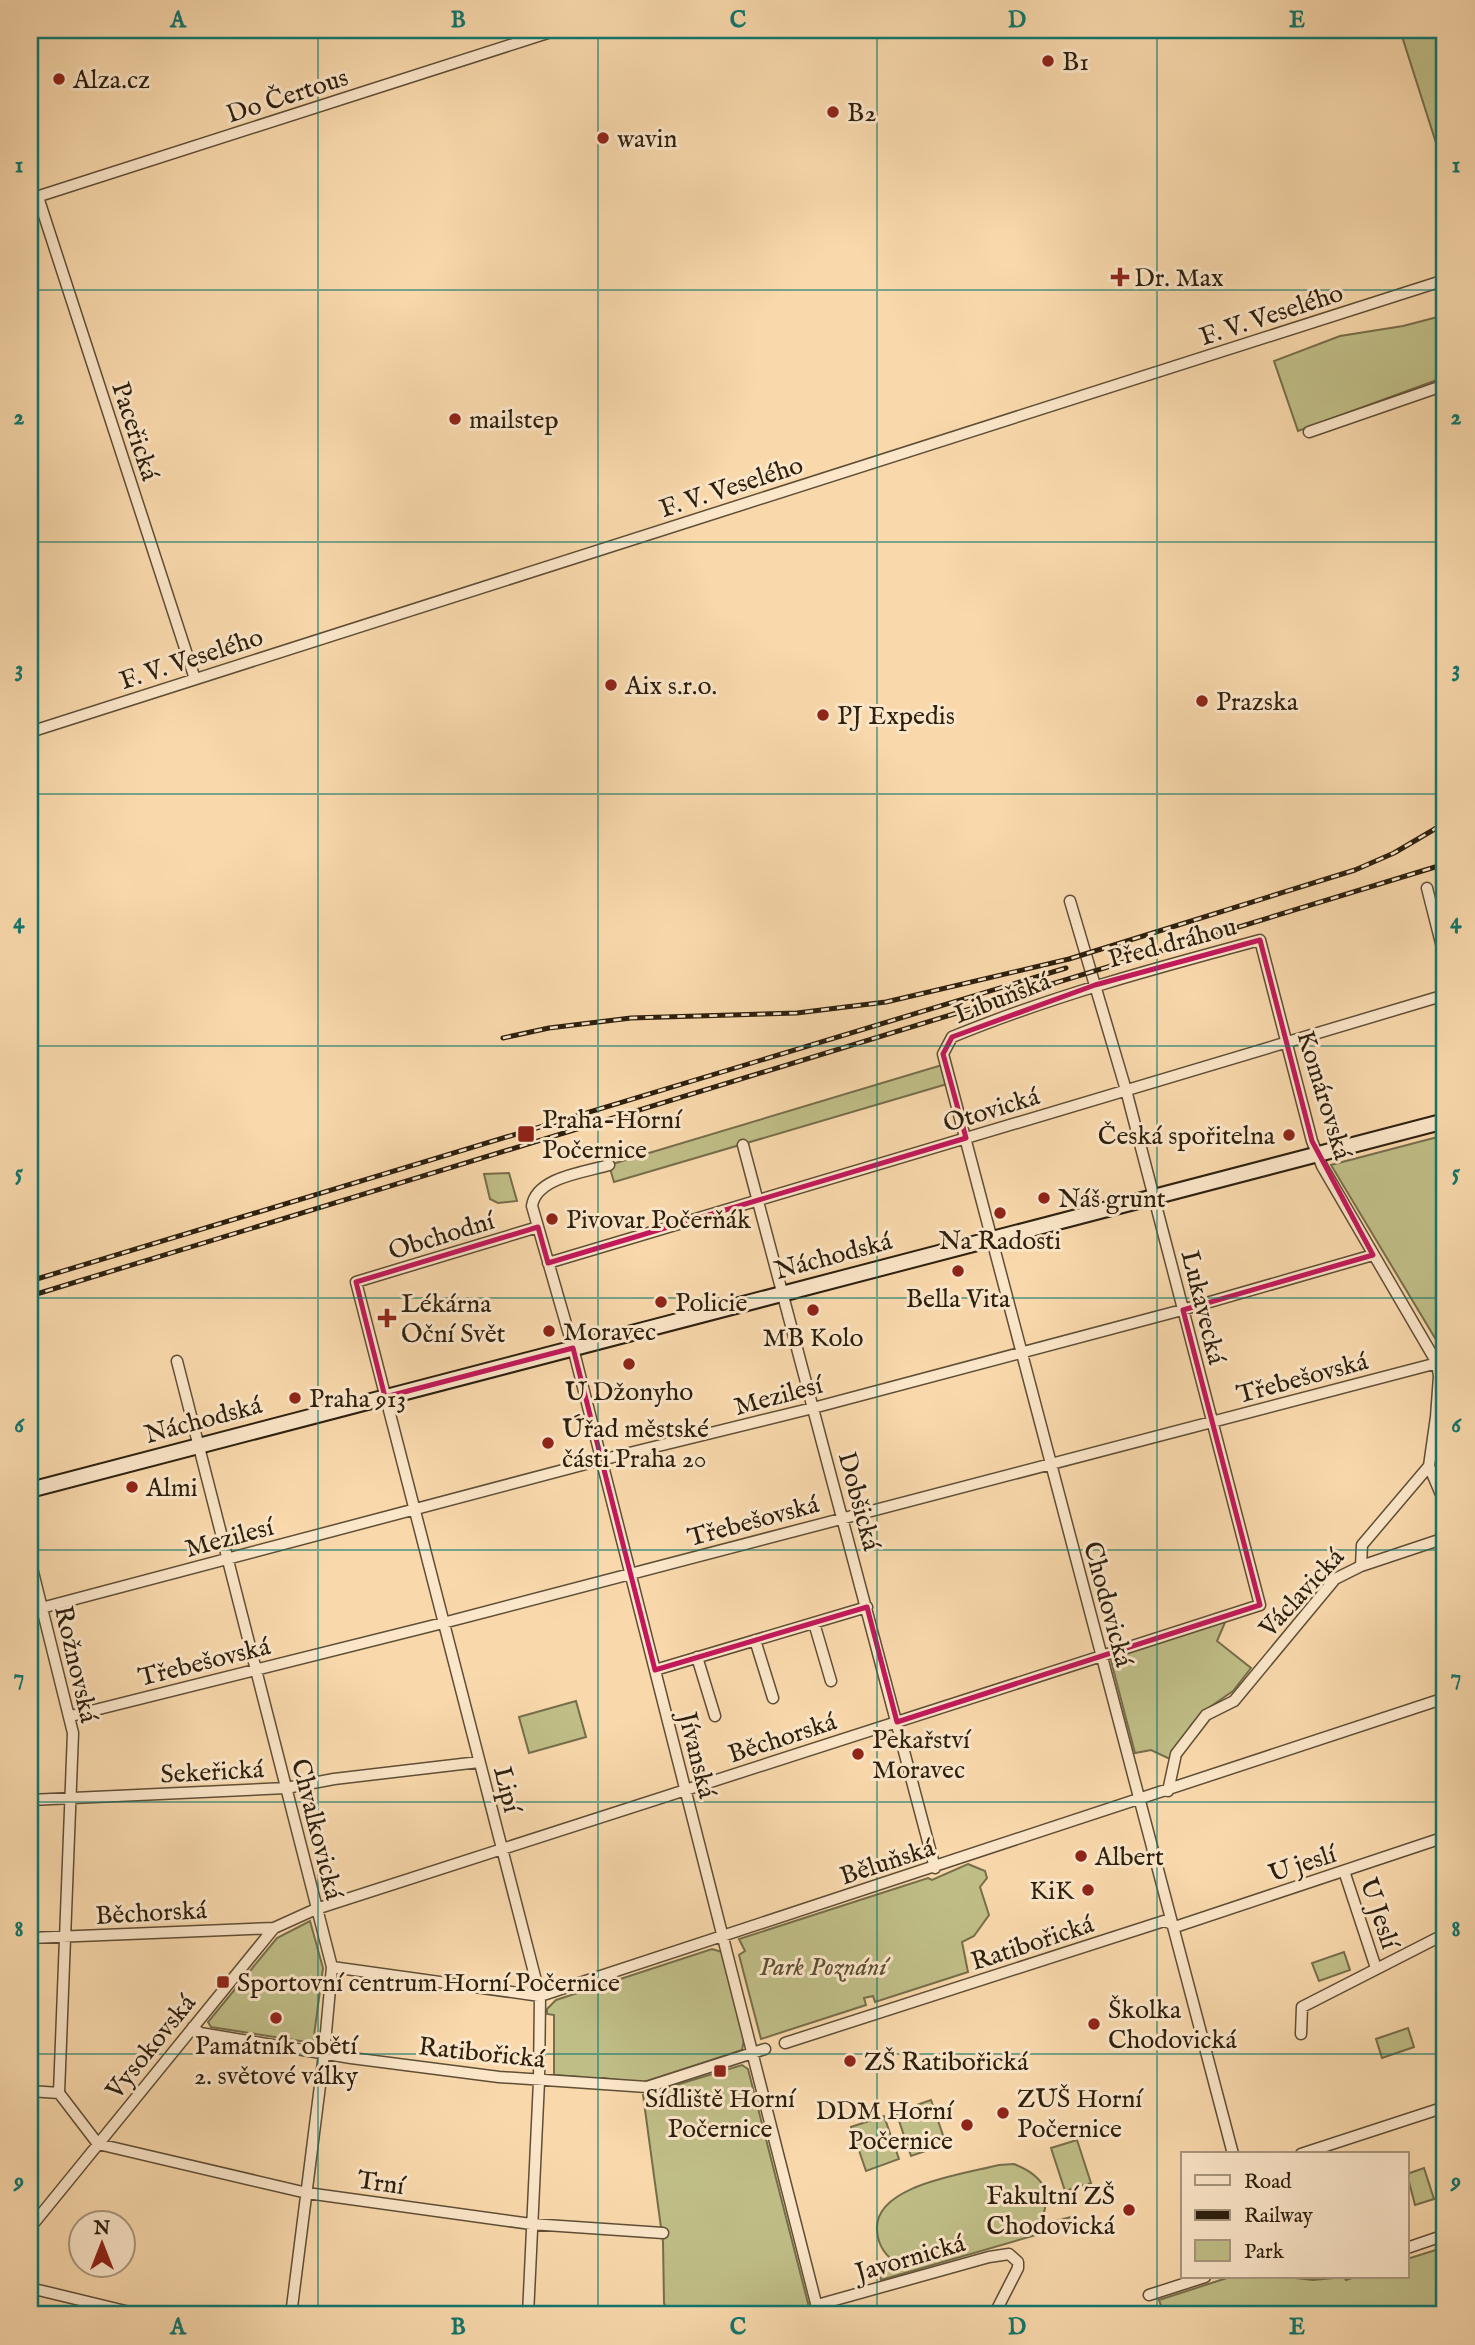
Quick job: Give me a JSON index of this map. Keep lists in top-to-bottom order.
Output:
{
  "streets": {
    "main road": ["Náchodská"],
    "street": [
      "Do Čertous",
      "F. V. Veselého",
      "Paceřická",
      "Před dráhou",
      "Libuňská",
      "Komárovská",
      "Otovická",
      "Obchodní",
      "Lukavecká",
      "Třebešovská",
      "Mezilesí",
      "Dobšická",
      "Václavická",
      "Chodovická",
      "Rožnovská",
      "Běchorská",
      "Jívanská",
      "Sekeřická",
      "Lipí",
      "Chvalkovická",
      "Běluňská",
      "U jeslí",
      "U Jeslí",
      "Ratibořická",
      "Vysokovská",
      "Trní",
      "Javornická"
    ]
  },
  "crossings": [
    ["Do Čertous", "Paceřická"],
    ["F. V. Veselého", "Paceřická"],
    ["Před dráhou", "Libuňská"],
    ["Před dráhou", "Komárovská"],
    ["Před dráhou", "Lukavecká"],
    ["Libuňská", "Lukavecká"],
    ["Libuňská", "Chodovická"],
    ["Komárovská", "Otovická"],
    ["Komárovská", "Náchodská"],
    ["Komárovská", "Třebešovská"],
    ["Komárovská", "Mezilesí"],
    ["Otovická", "Lukavecká"],
    ["Otovická", "Dobšická"],
    ["Otovická", "Chodovická"],
    ["Otovická", "Jívanská"],
    ["Obchodní", "Jívanská"],
    ["Obchodní", "Lipí"],
    ["Náchodská", "Lukavecká"],
    ["Náchodská", "Dobšická"],
    ["Náchodská", "Chodovická"],
    ["Náchodská", "Jívanská"],
    ["Náchodská", "Lipí"],
    ["Náchodská", "Chvalkovická"],
    ["Lukavecká", "Třebešovská"],
    ["Lukavecká", "Mezilesí"],
    ["Lukavecká", "Chodovická"],
    ["Lukavecká", "Běchorská"],
    ["Třebešovská", "Dobšická"],
    ["Třebešovská", "Chodovická"],
    ["Třebešovská", "Rožnovská"],
    ["Třebešovská", "Jívanská"],
    ["Třebešovská", "Lipí"],
    ["Třebešovská", "Chvalkovická"],
    ["Mezilesí", "Dobšická"],
    ["Mezilesí", "Chodovická"],
    ["Mezilesí", "Rožnovská"],
    ["Mezilesí", "Jívanská"],
    ["Mezilesí", "Lipí"],
    ["Mezilesí", "Chvalkovická"],
    ["Dobšická", "Běchorská"],
    ["Dobšická", "Běluňská"],
    ["Václavická", "Běluňská"],
    ["Chodovická", "Běchorská"],
    ["Chodovická", "Běluňská"],
    ["Chodovická", "U jeslí"],
    ["Chodovická", "Ratibořická"],
    ["Rožnovská", "Běchorská"],
    ["Rožnovská", "Sekeřická"],
    ["Běchorská", "Jívanská"],
    ["Běchorská", "Lipí"],
    ["Běchorská", "Chvalkovická"],
    ["Běchorská", "Vysokovská"],
    ["Jívanská", "Běluňská"],
    ["Jívanská", "Ratibořická"],
    ["Jívanská", "Javornická"],
    ["Sekeřická", "Lipí"],
    ["Sekeřická", "Chvalkovická"],
    ["Lipí", "Běluňská"],
    ["Lipí", "Ratibořická"],
    ["Lipí", "Trní"],
    ["Chvalkovická", "Běluňská"],
    ["Chvalkovická", "Ratibořická"],
    ["Chvalkovická", "Vysokovská"],
    ["Chvalkovická", "Trní"],
    ["U jeslí", "U Jeslí"],
    ["U jeslí", "Ratibořická"],
    ["Ratibořická", "Vysokovská"],
    ["Vysokovská", "Trní"]
  ],
  "parks": ["Park Poznání"],
  "places": {
    "other": [
      "B1",
      "Alza.cz",
      "B2",
      "wavin",
      "mailstep",
      "Aix s.r.o.",
      "Prazska",
      "PJ Expedis",
      "Česká spořitelna",
      "Náš grunt",
      "Na Radosti",
      "Pivovar Počerňák",
      "Bella Vita",
      "Policie",
      "MB Kolo",
      "Moravec",
      "U Džonyho",
      "Praha 913",
      "Úřad městské části Praha 20",
      "Almi",
      "Pekařství Moravec",
      "Albert",
      "KiK",
      "Památník obětí 2. světové války",
      "Školka Chodovická",
      "ZŠ Ratibořická",
      "ZUŠ Horní Počernice",
      "DDM Horní Počernice",
      "Fakultní ZŠ Chodovická"
    ],
    "health": ["Dr. Max", "Lékárna Oční Svět"],
    "transit": ["Praha-Horní Počernice", "Sportovní centrum Horní Počernice", "Sídliště Horní Počernice"]
  },
  "legend": ["Road", "Railway", "Park"],
  "north": "top",
  "grid": {
    "columns": [
      "A",
      "B",
      "C",
      "D",
      "E"
    ],
    "rows": [
      "1",
      "2",
      "3",
      "4",
      "5",
      "6",
      "7",
      "8",
      "9"
    ]
  }
}
